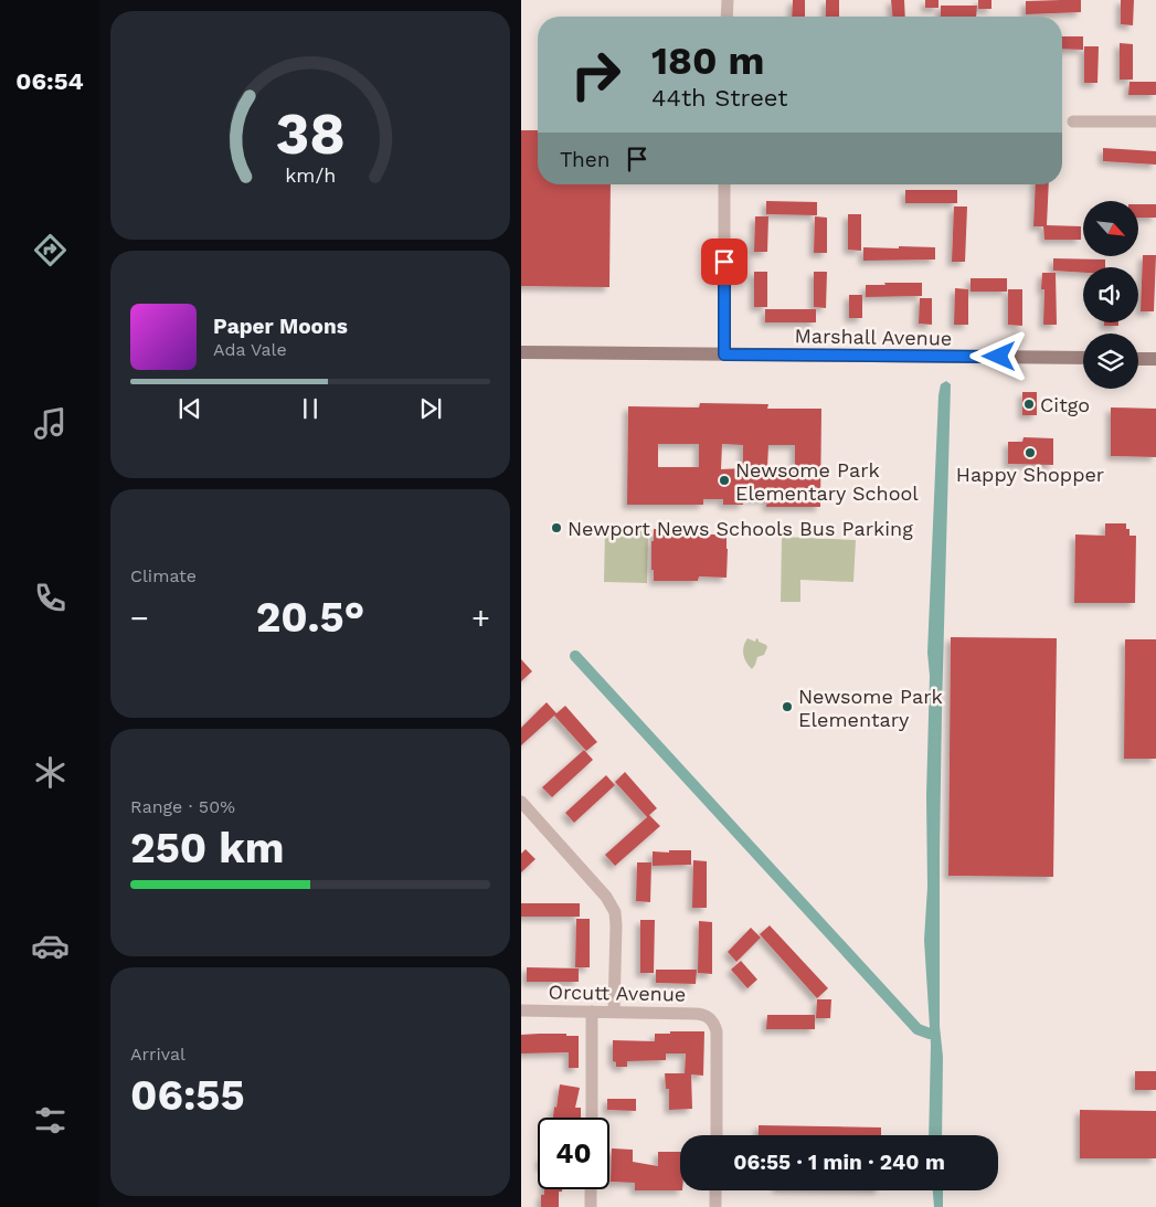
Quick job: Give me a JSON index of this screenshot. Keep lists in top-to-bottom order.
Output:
{
  "streets": {
    "street": ["Marshall Avenue", "Orcutt Avenue"]
  },
  "places": [
    "Citgo",
    "Happy Shopper",
    "Newsome Park Elementary School",
    "Newport News Schools Bus Parking",
    "Newsome Park Elementary"
  ],
  "north": "bottom right",
  "page": {
    "tabs": "06:54",
    "turn": ["180 m", "44th Street"],
    "then": "Then",
    "song": ["Paper Moons", "Ada Vale"],
    "tile": [
      "Climate",
      ["Range · 50%", "250 km"],
      ["Arrival", "06:55"]
    ],
    "heat": ["−", "20.5°", "+"],
    "limit": "40",
    "trip": "06:55 · 1 min · 240 m",
    "gauge": ["38", "km/h"]
  }
}
